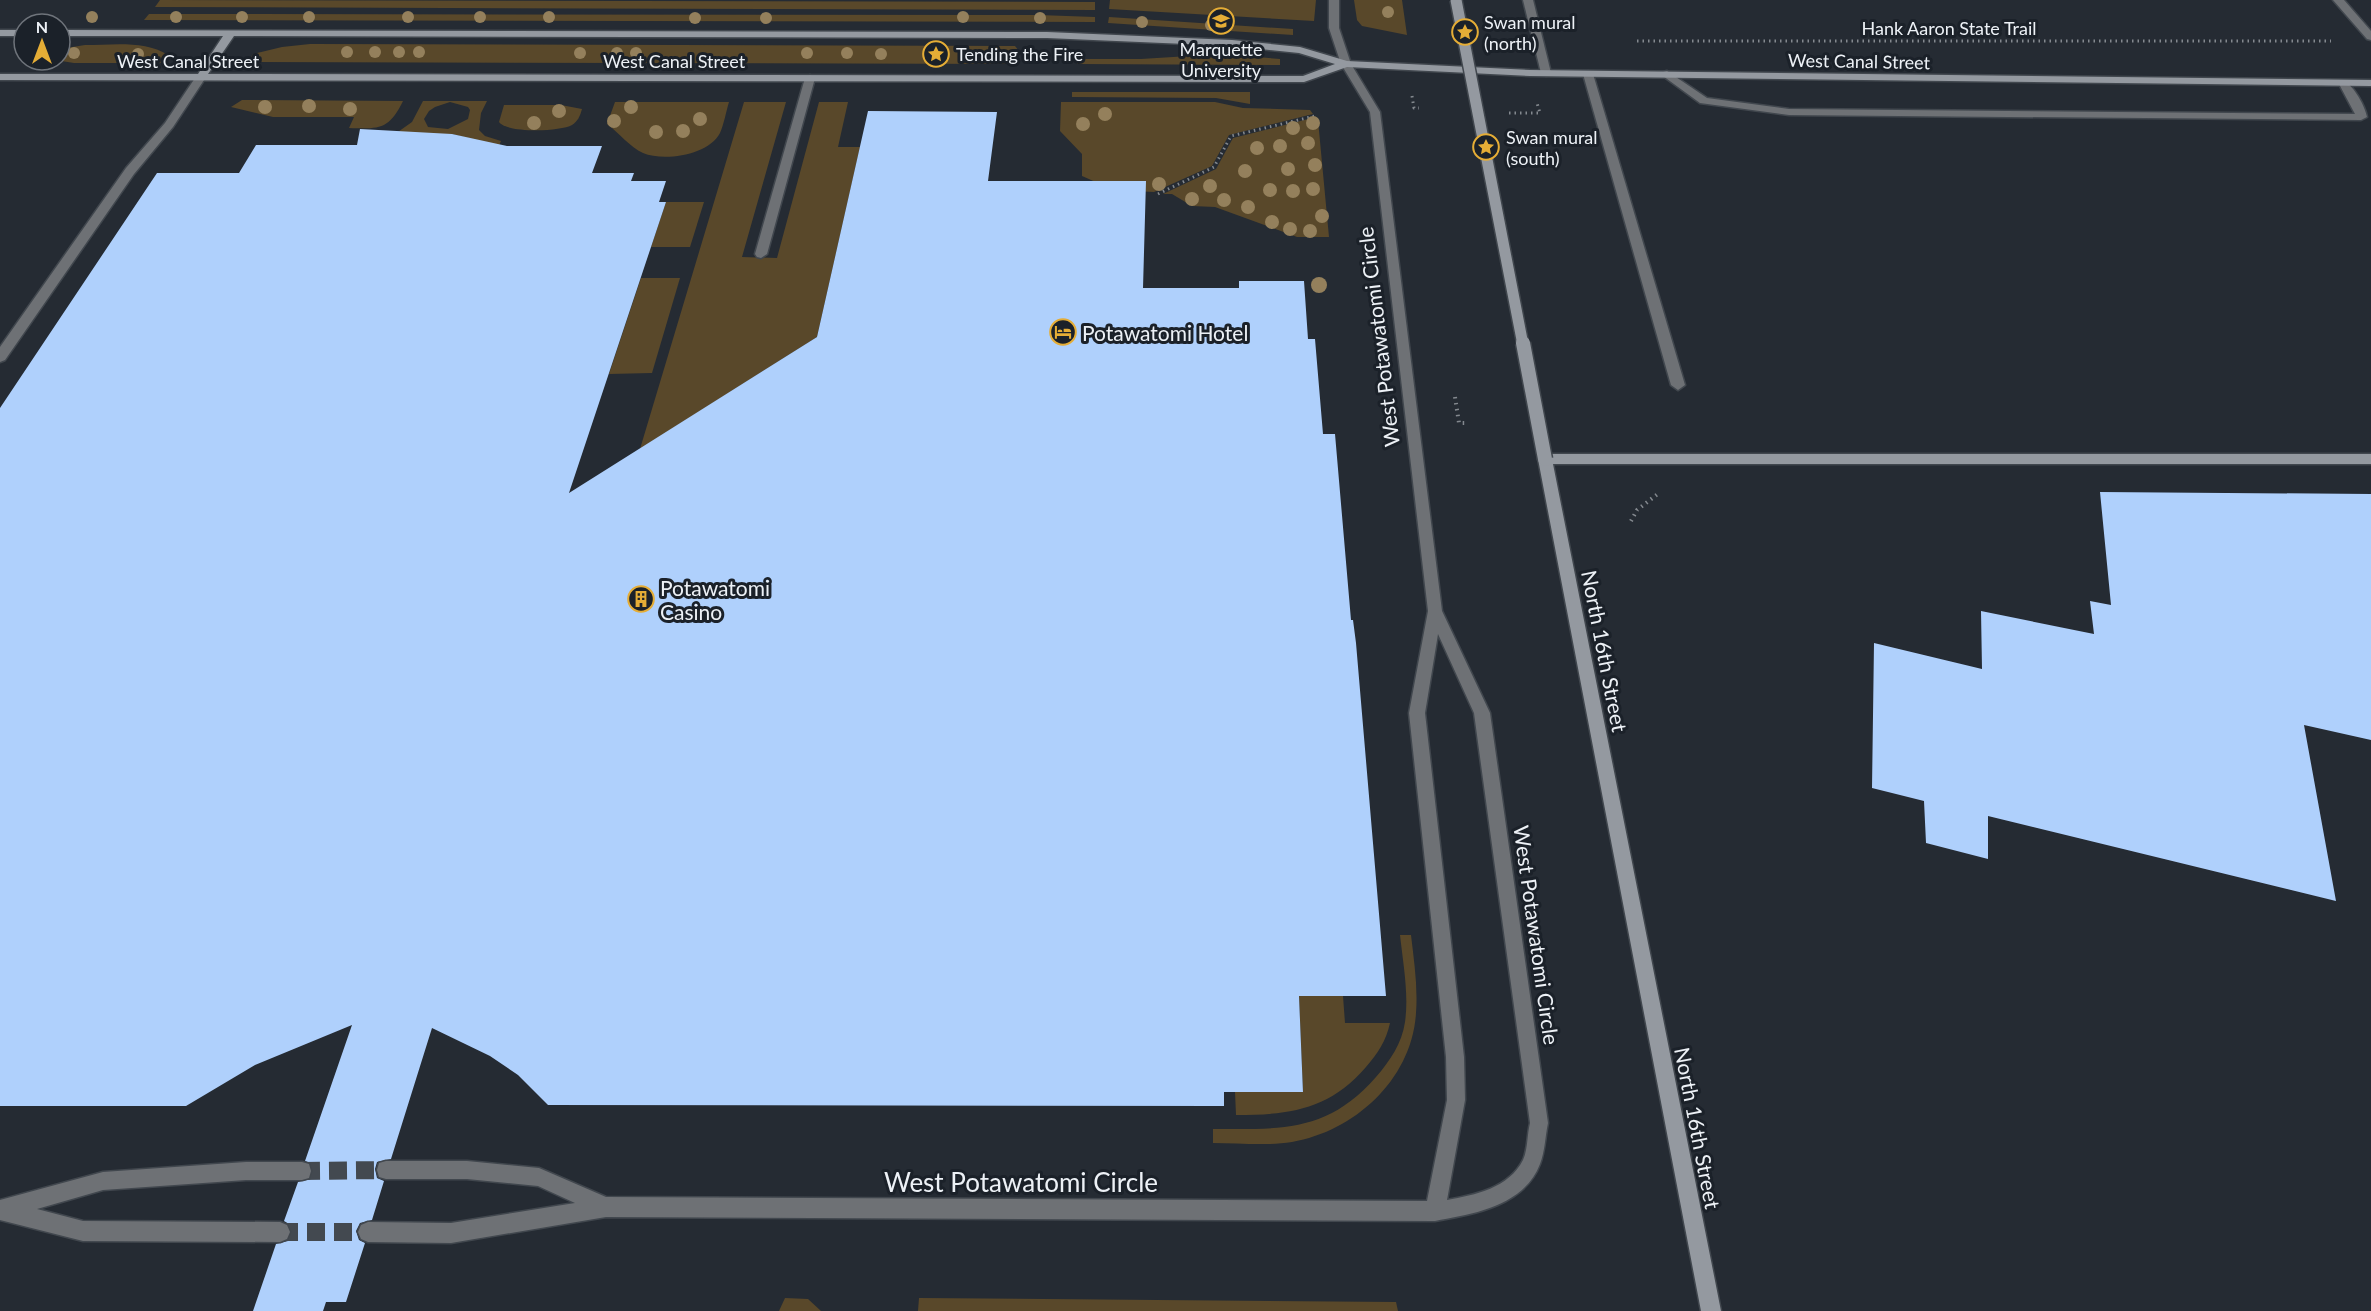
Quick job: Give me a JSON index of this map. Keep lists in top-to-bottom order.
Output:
{
  "streets": {
    "street": ["West Canal Street", "West Potawatomi Circle", "North 16th Street"],
    "path": ["Hank Aaron State Trail"]
  },
  "crossings": [
    ["West Canal Street", "West Potawatomi Circle"]
  ],
  "places": {
    "school or university": ["Marquette University"],
    "place": ["Swan mural (north)", "Tending the Fire", "Swan mural (south)"],
    "hotel": ["Potawatomi Hotel"],
    "building": ["Potawatomi Casino"]
  },
  "north": "top"
}
